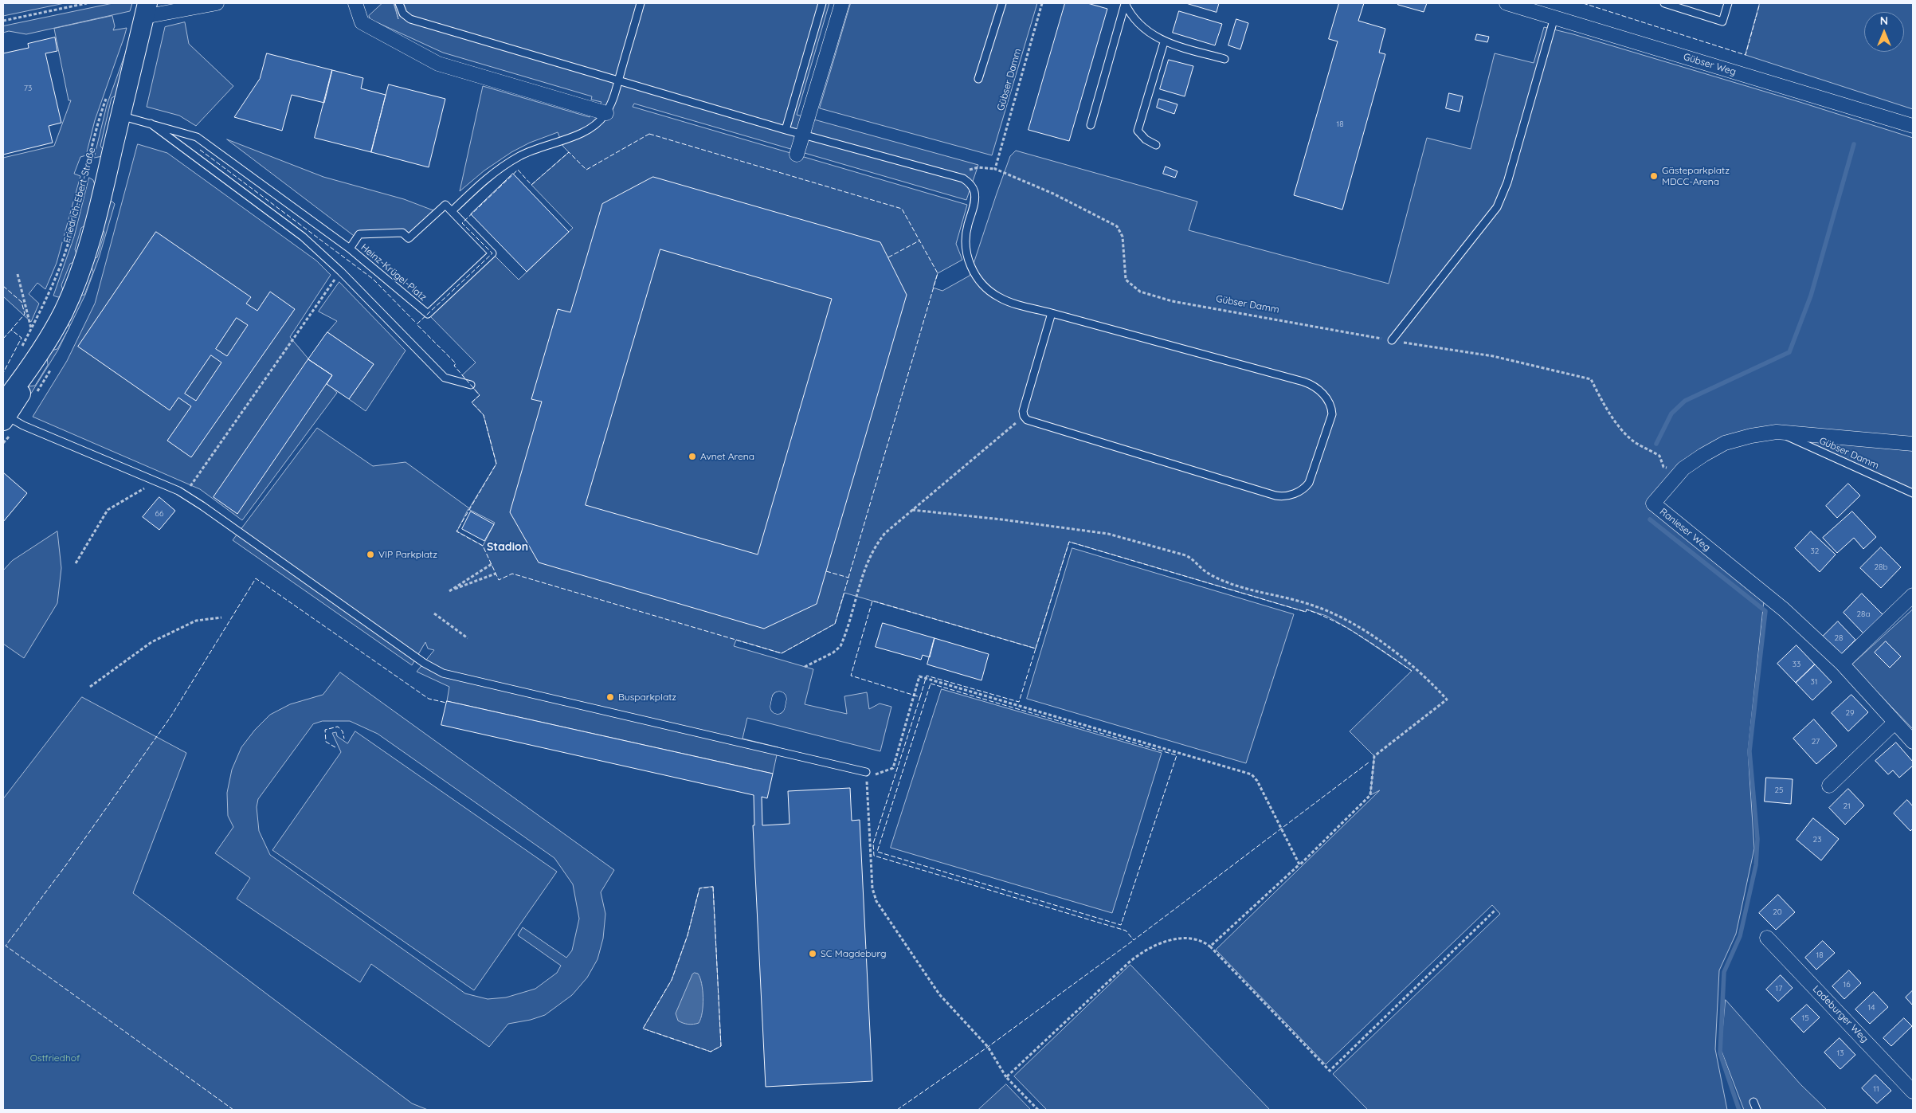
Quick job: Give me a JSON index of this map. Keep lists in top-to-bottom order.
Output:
{
  "streets": {
    "street": [
      "Gübser Weg",
      "Friedrich-Ebert-Straße",
      "Ranieser Weg",
      "Ladeburger Weg"
    ],
    "lane": ["Gübser Damm", "Heinz-Krügel-Platz"]
  },
  "crossings": [
    ["Gübser Damm", "Ranieser Weg"]
  ],
  "districts": ["Stadion"],
  "parks": ["Ostfriedhof"],
  "places": [
    "Gästeparkplatz MDCC-Arena",
    "Avnet Arena",
    "VIP Parkplatz",
    "Busparkplatz",
    "SC Magdeburg"
  ],
  "house_numbers": [
    "73",
    "18",
    "66",
    "32",
    "28b",
    "28a",
    "28",
    "33",
    "31",
    "29",
    "27",
    "25",
    "21",
    "23",
    "20",
    "18",
    "16",
    "17",
    "14",
    "15",
    "13",
    "11"
  ],
  "north": "top"
}
